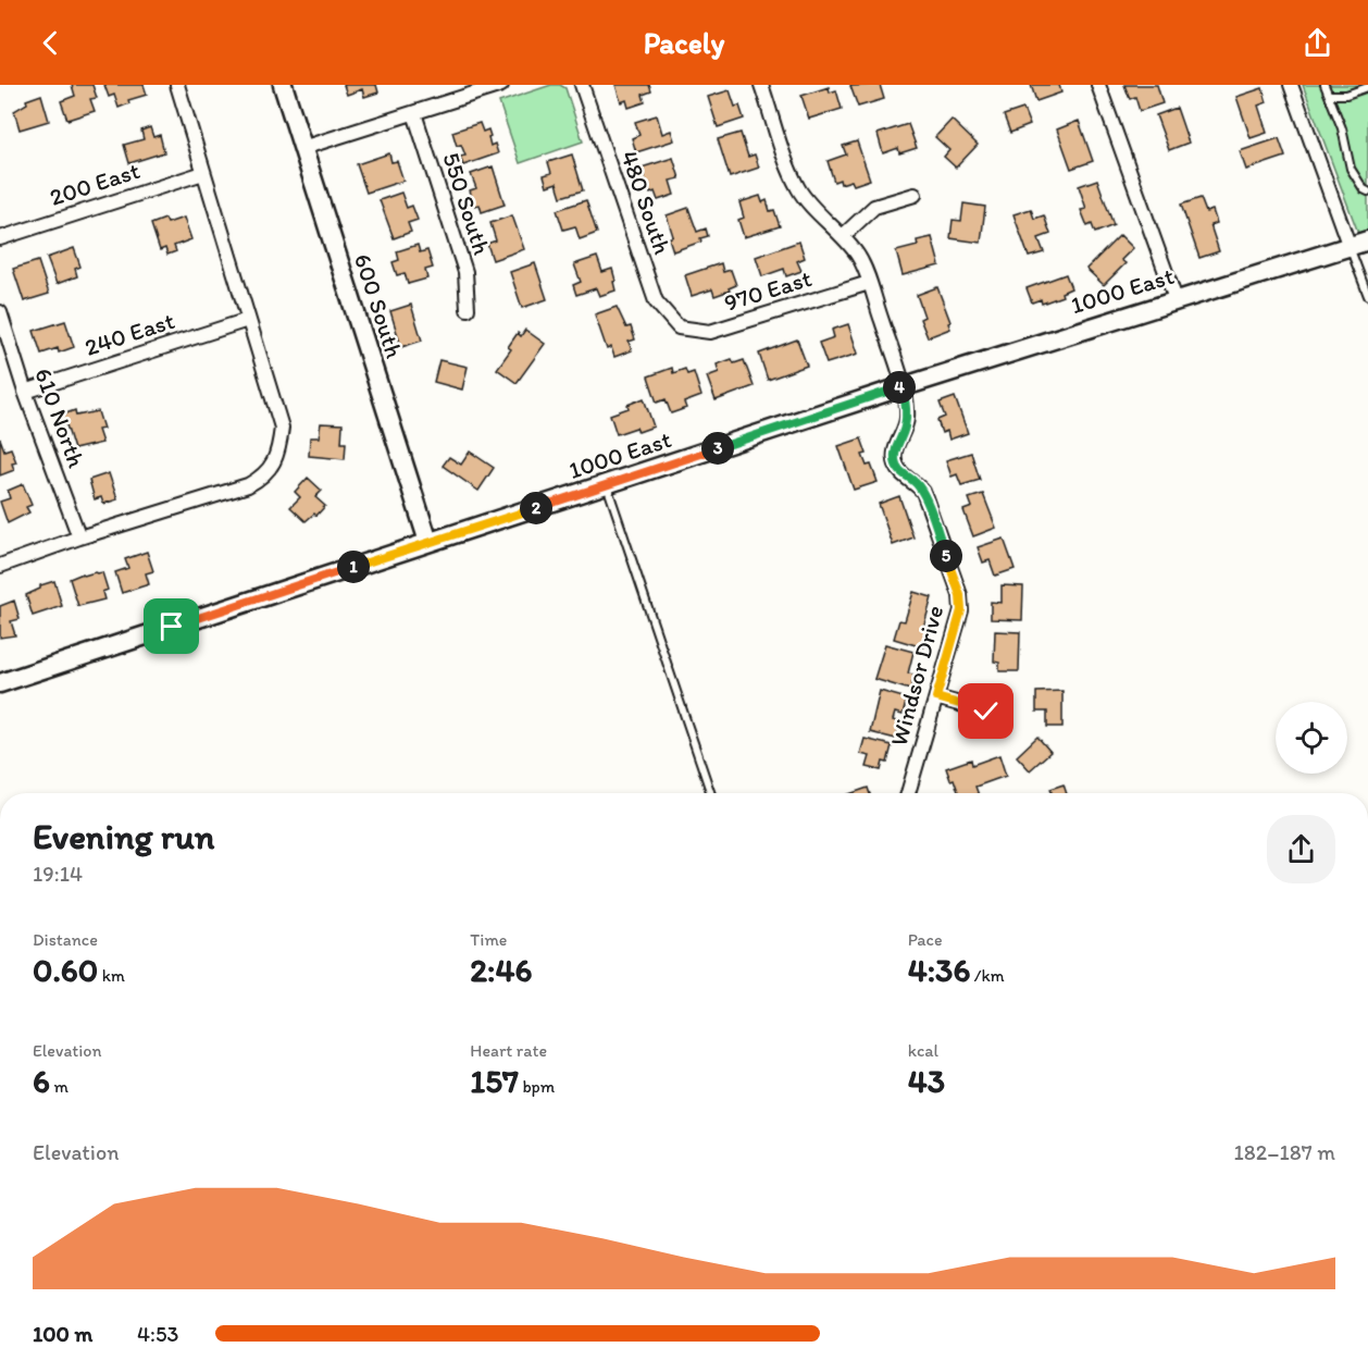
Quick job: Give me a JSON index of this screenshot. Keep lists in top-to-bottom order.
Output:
{
  "streets": {
    "street": [
      "200 East",
      "480 South",
      "550 South",
      "970 East",
      "1000 East",
      "600 South",
      "240 East",
      "610 North",
      "Windsor Drive"
    ]
  },
  "crossings": [
    ["480 South", "970 East"],
    ["1000 East", "600 South"],
    ["1000 East", "Windsor Drive"],
    ["240 East", "610 North"]
  ],
  "page": {
    "header": "Pacely",
    "pins": [
      "4",
      "3",
      "2",
      "5",
      "1"
    ],
    "heading": ["Evening run", "19:14"],
    "stats": [
      ["Distance", "0.60 km"],
      ["Time", "2:46"],
      ["Pace", "4:36 /km"],
      ["Elevation", "6 m"],
      ["Heart rate", "157 bpm"],
      ["kcal", "43"]
    ],
    "chart": ["Elevation", "182–187 m"],
    "list": [
      {
        "name": "100 m",
        "note": "4:53"
      }
    ]
  }
}
